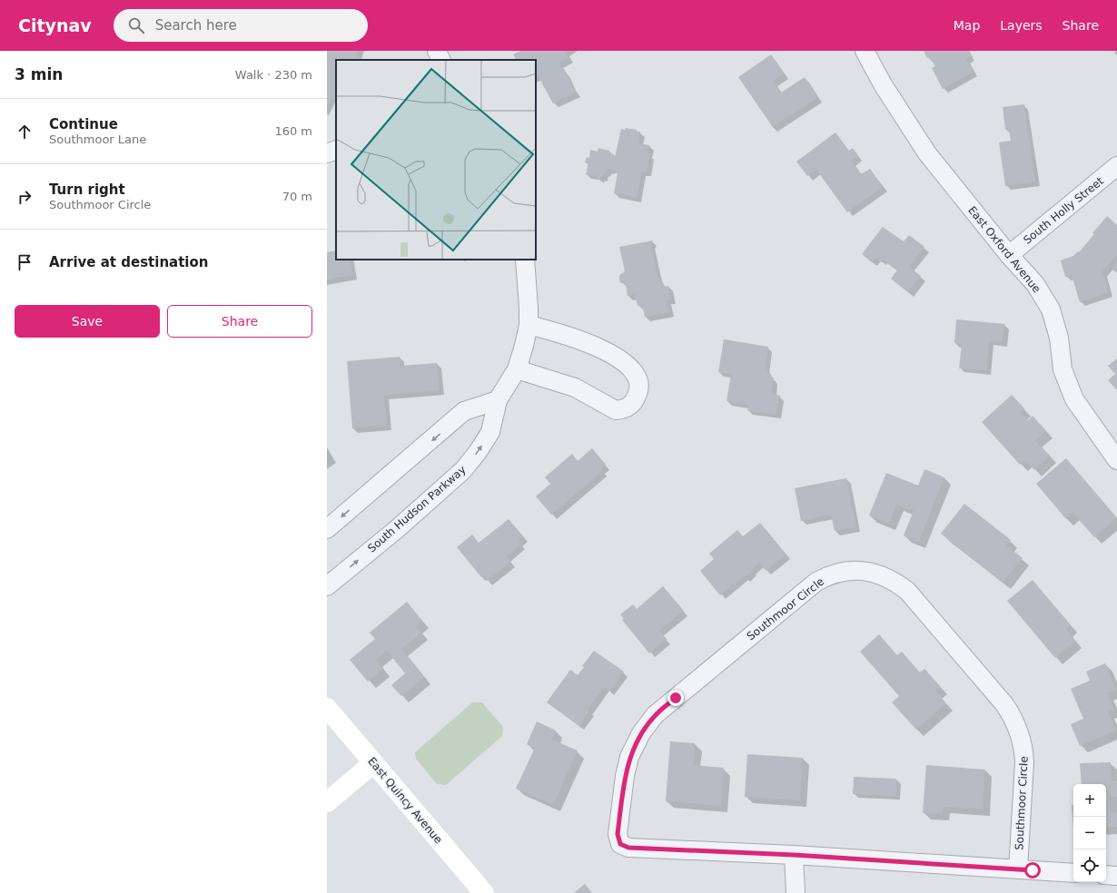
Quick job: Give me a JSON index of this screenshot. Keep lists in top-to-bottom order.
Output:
{
  "streets": {
    "street": [
      "South Holly Street",
      "East Oxford Avenue",
      "South Hudson Parkway",
      "Southmoor Circle",
      "East Quincy Avenue"
    ]
  },
  "crossings": [
    ["South Holly Street", "East Oxford Avenue"]
  ],
  "page": {
    "header": "Citynav",
    "search": "Search here",
    "nav": ["Map", "Layers", "Share"],
    "heading": ["3 min", "Walk · 230 m"],
    "list": [
      ["Continue", "Southmoor Lane", "160 m"],
      ["Turn right", "Southmoor Circle", "70 m"],
      "Arrive at destination"
    ],
    "buttons": ["Save", "Share"],
    "map_buttons": ["+", "−"]
  }
}
